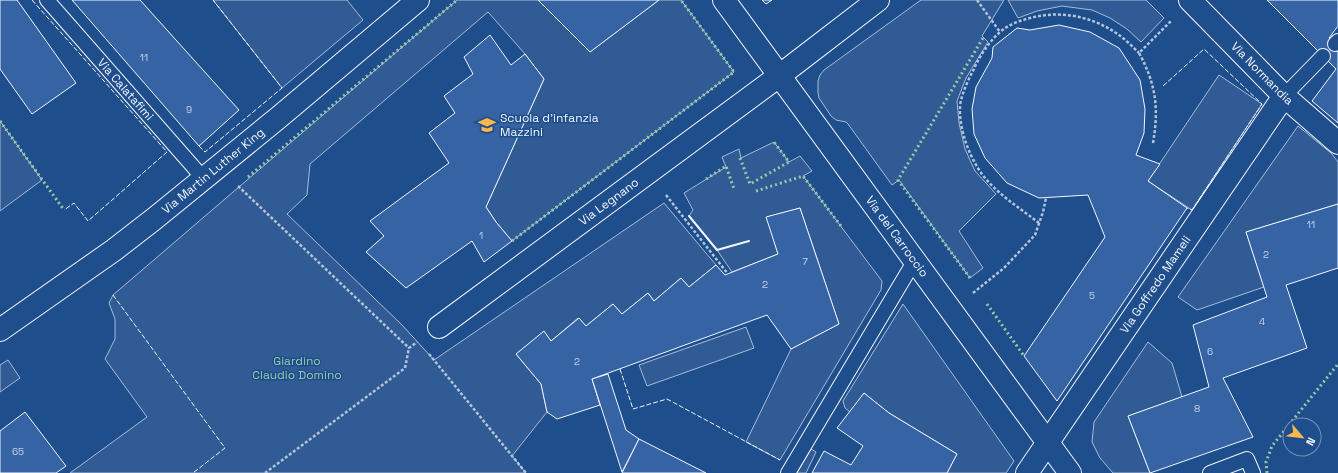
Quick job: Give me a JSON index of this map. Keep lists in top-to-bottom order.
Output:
{
  "streets": {
    "street": [
      "Via Normandia",
      "Via Martin Luther King",
      "Via Legnano",
      "Via del Carroccio",
      "Via Goffredo Mameli"
    ],
    "lane": ["Via Calatafimi"]
  },
  "crossings": [
    ["Via Normandia", "Via Goffredo Mameli"],
    ["Via Calatafimi", "Via Martin Luther King"],
    ["Via Legnano", "Via del Carroccio"],
    ["Via del Carroccio", "Via Goffredo Mameli"]
  ],
  "parks": ["Giardino Claudio Domino"],
  "places": {
    "school or university": ["Scuola d'infanzia Mazzini"]
  },
  "house_numbers": [
    "11",
    "9",
    "11",
    "1",
    "2",
    "7",
    "2",
    "5",
    "4",
    "6",
    "2",
    "8",
    "65"
  ],
  "north": "bottom right"
}
